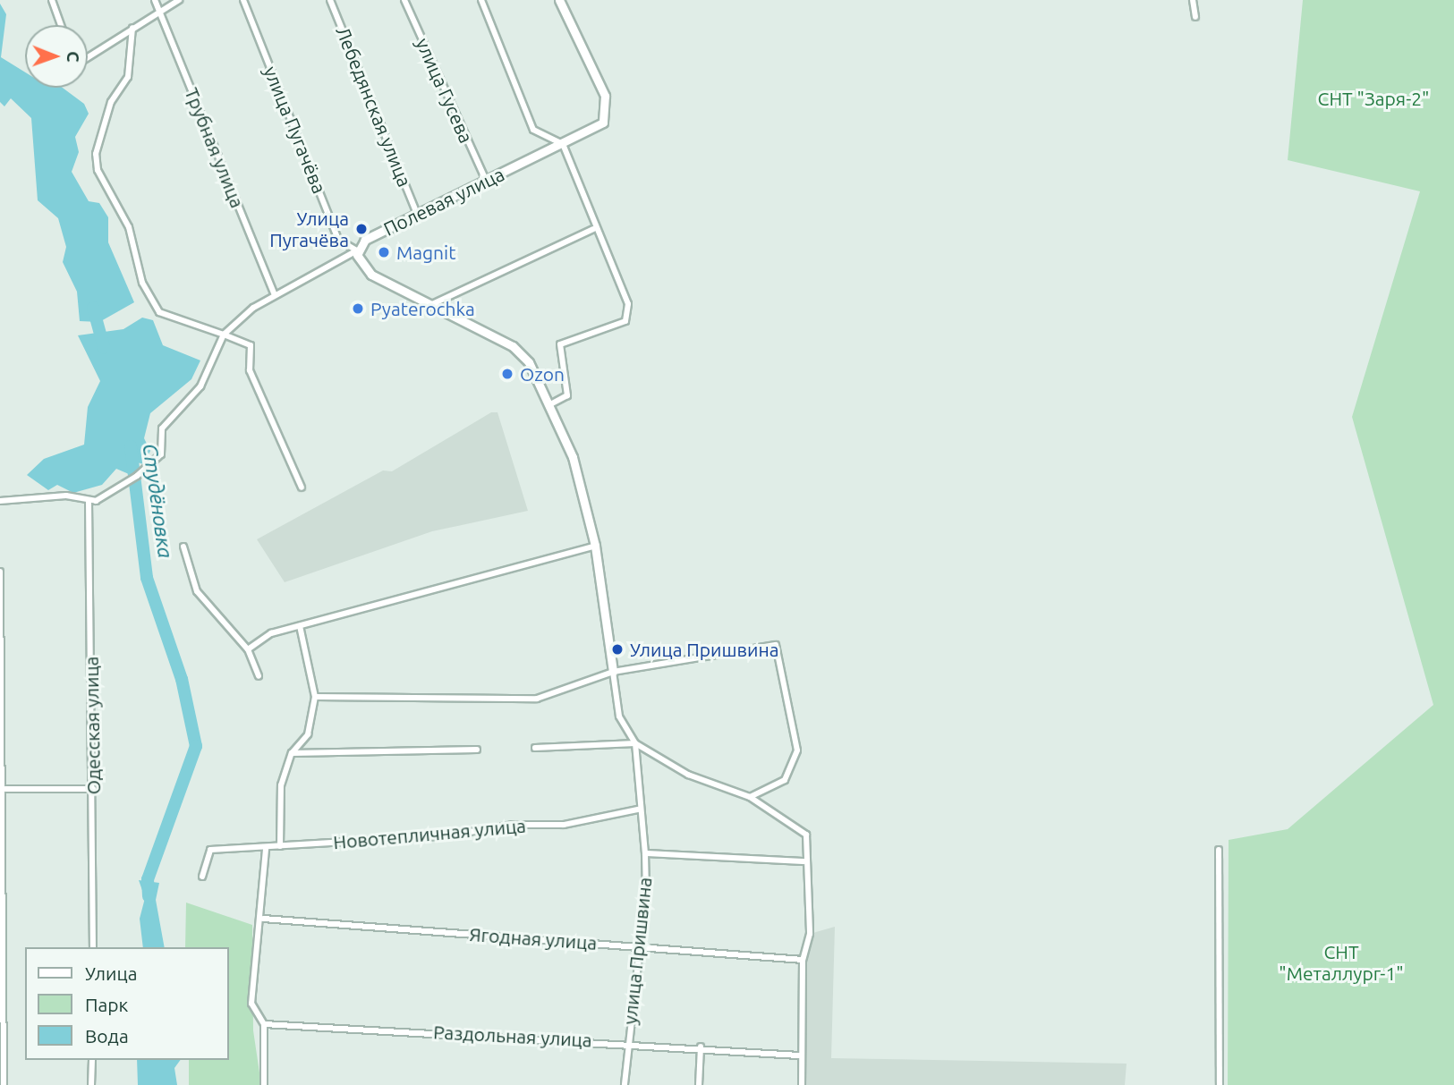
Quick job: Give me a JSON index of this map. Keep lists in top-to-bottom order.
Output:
{
  "streets": {
    "street": [
      "улица Гусева",
      "Лебедянская улица",
      "улица Пугачёва",
      "Трубная улица",
      "Полевая улица",
      "Одесская улица",
      "Новотепличная улица",
      "Ягодная улица",
      "улица Пришвина",
      "Раздольная улица"
    ]
  },
  "crossings": [
    ["улица Гусева", "Полевая улица"],
    ["Лебедянская улица", "Полевая улица"],
    ["улица Пугачёва", "Полевая улица"],
    ["улица Пугачёва", "улица Пришвина"],
    ["Трубная улица", "Полевая улица"],
    ["Полевая улица", "улица Пришвина"],
    ["Новотепличная улица", "улица Пришвина"],
    ["Ягодная улица", "улица Пришвина"],
    ["улица Пришвина", "Раздольная улица"]
  ],
  "water": ["Студёновка"],
  "parks": ["СНТ \"Заря-2\"", "СНТ \"Металлург-1\""],
  "places": [
    "Улица Пугачёва",
    "Magnit",
    "Pyaterochka",
    "Ozon",
    "Улица Пришвина"
  ],
  "legend": ["Улица", "Парк", "Вода"],
  "north": "right"
}
